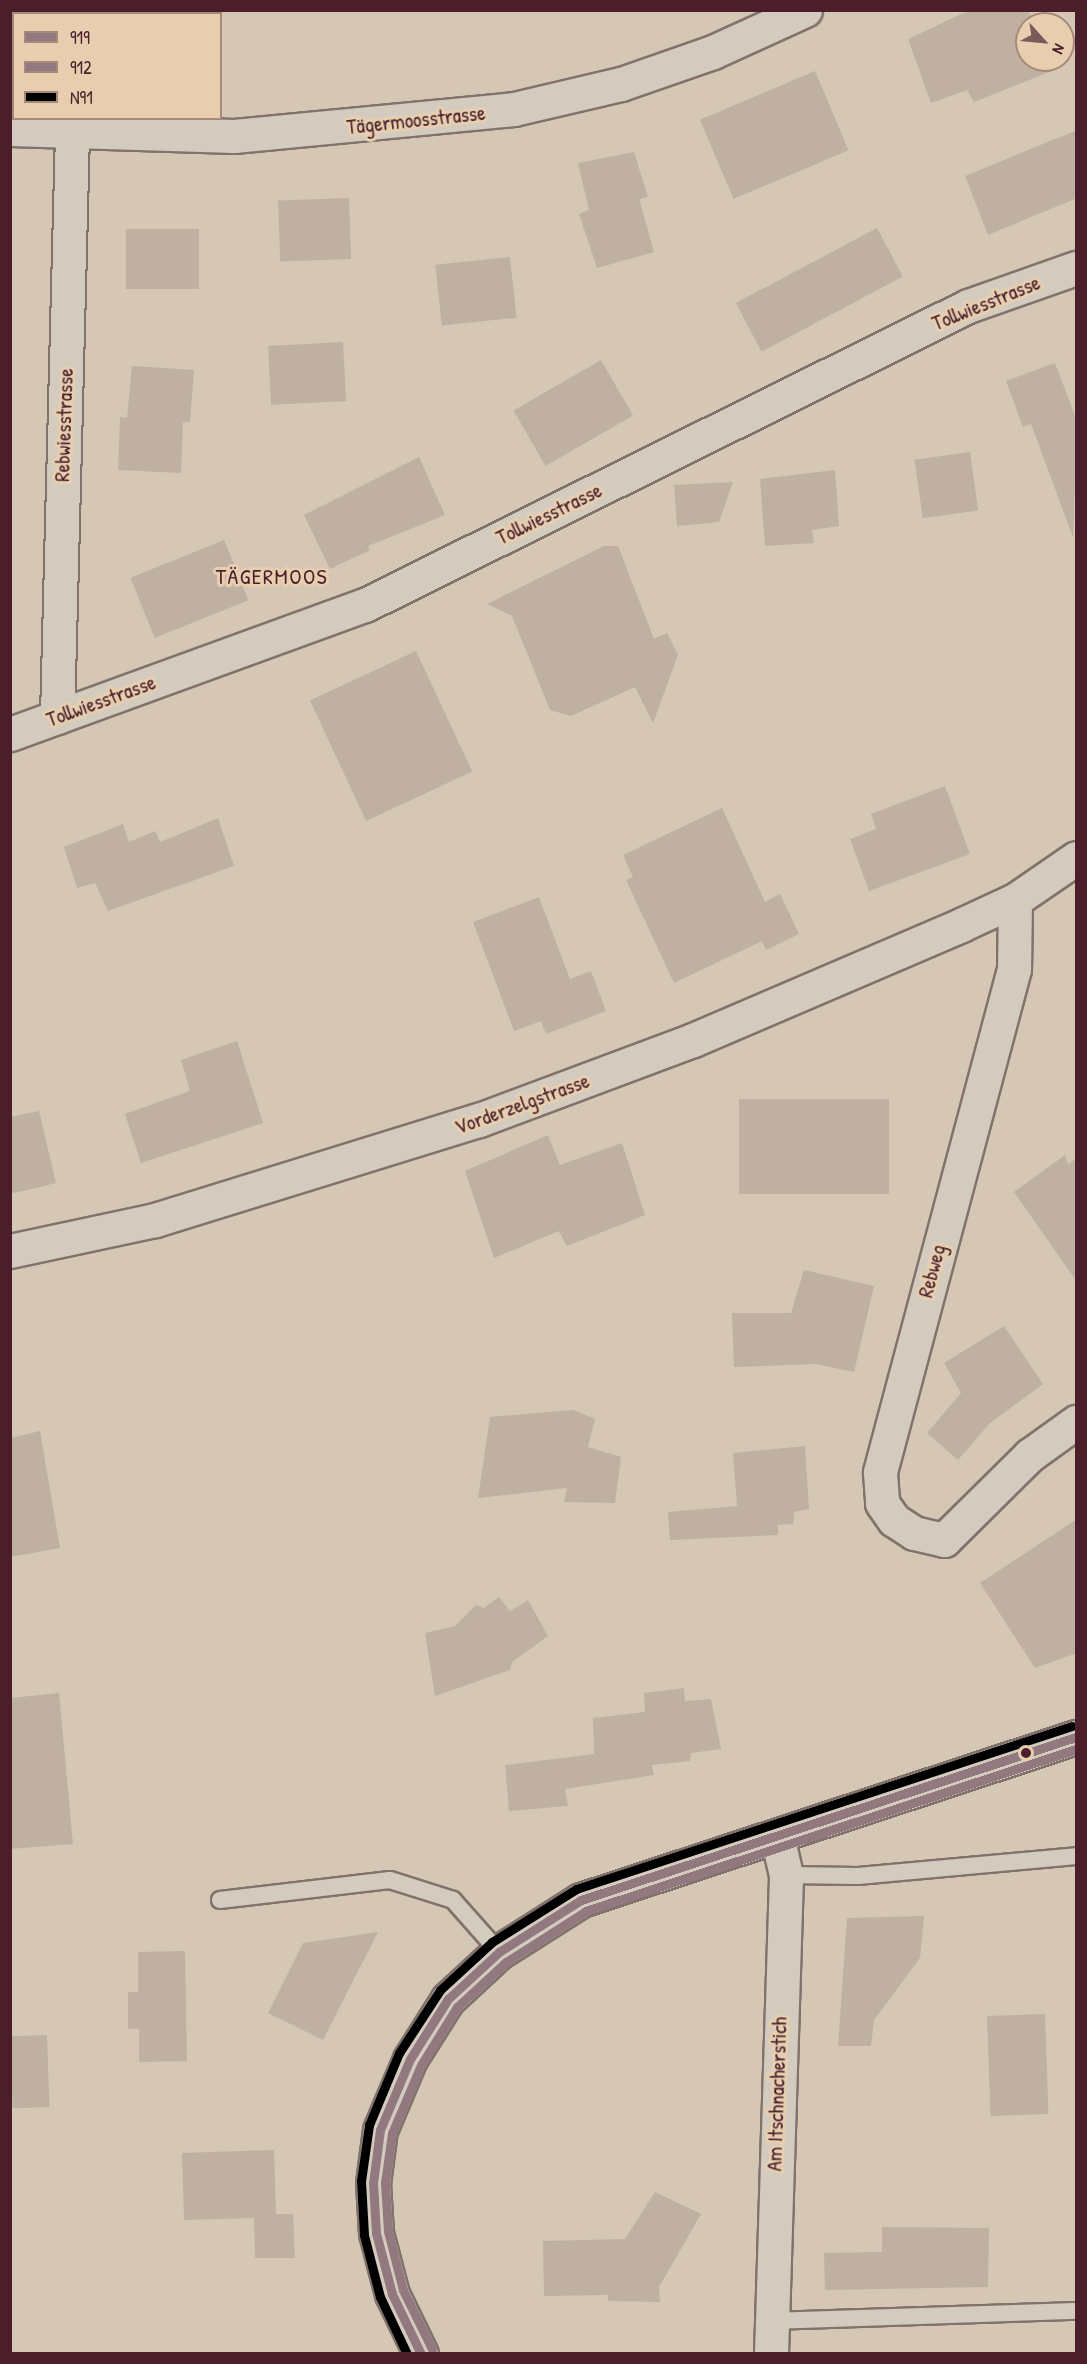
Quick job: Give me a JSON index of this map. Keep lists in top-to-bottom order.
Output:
{
  "streets": {
    "street": [
      "Tägermoosstrasse",
      "Tollwiesstrasse",
      "Rebwiesstrasse",
      "Vorderzelgstrasse",
      "Rebweg",
      "Am Itschnacherstich"
    ]
  },
  "crossings": [
    ["Tägermoosstrasse", "Rebwiesstrasse"],
    ["Tollwiesstrasse", "Rebwiesstrasse"],
    ["Vorderzelgstrasse", "Rebweg"]
  ],
  "districts": ["TÄGERMOOS"],
  "lines": ["transit line N91", "transit line 919", "transit line 912"],
  "legend": ["919", "912", "N91"],
  "north": "bottom right"
}
